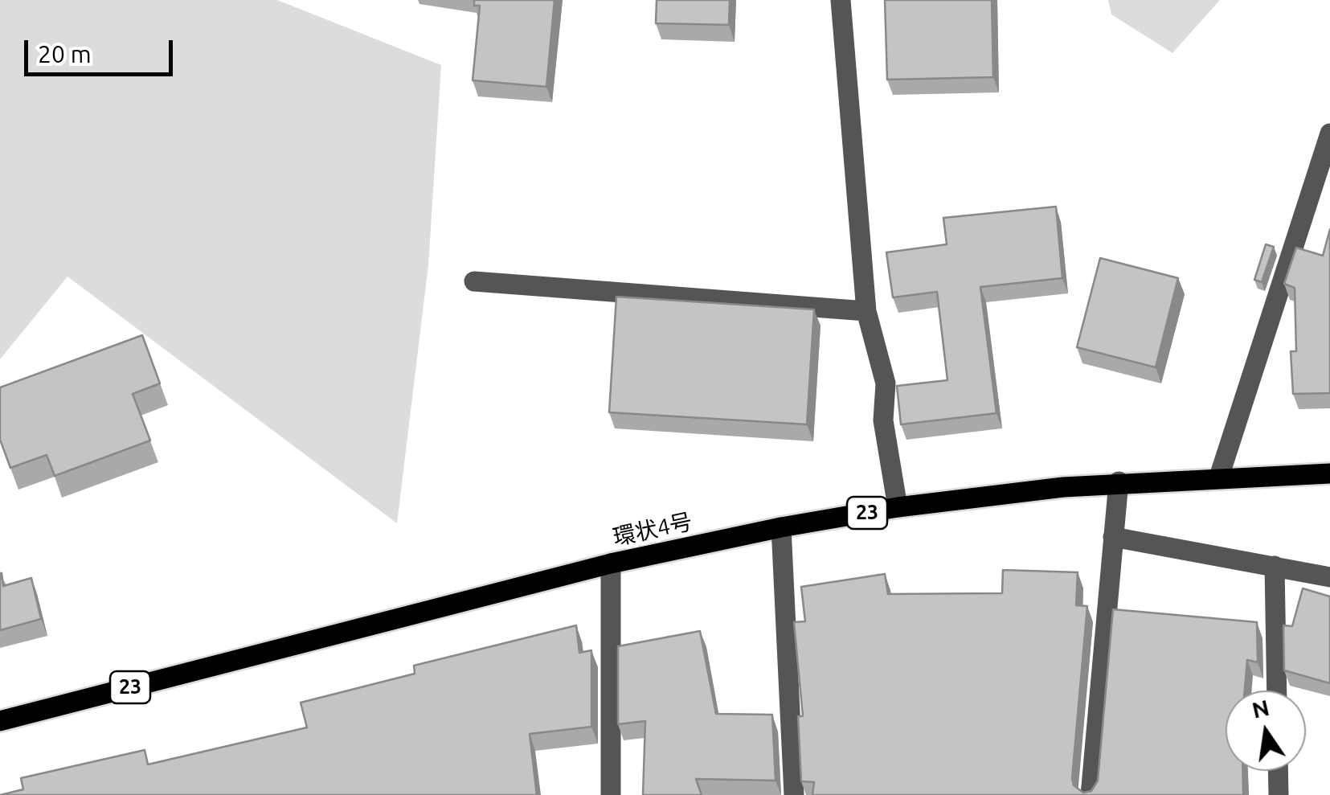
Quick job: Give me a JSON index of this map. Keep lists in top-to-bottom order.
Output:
{
  "streets": {
    "main road": ["23", "環状4号"]
  },
  "scale_bar": "20 m",
  "north": "top"
}
